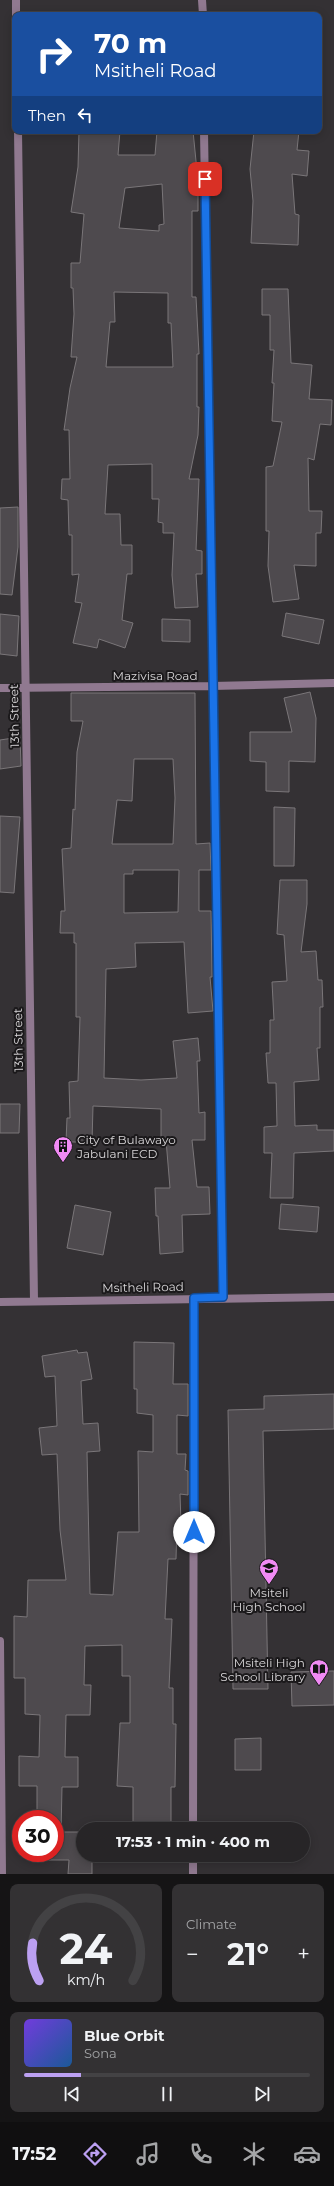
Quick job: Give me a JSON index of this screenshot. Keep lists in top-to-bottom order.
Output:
{
  "streets": {
    "street": ["Mazivisa Road", "13th Street", "Msitheli Road"]
  },
  "crossings": [
    ["Mazivisa Road", "13th Street"],
    ["13th Street", "Msitheli Road"]
  ],
  "places": {
    "building": ["City of Bulawayo Jabulani ECD"],
    "school or university": ["Msiteli High School"],
    "library": ["Msiteli High School Library"]
  },
  "page": {
    "turn": ["70 m", "Msitheli Road"],
    "then": "Then",
    "limit": "30",
    "trip": "17:53 · 1 min · 400 m",
    "tile": "Climate",
    "heat": ["−", "21°", "+"],
    "song": ["Blue Orbit", "Sona"],
    "tabs": "17:52",
    "gauge": ["24", "km/h"]
  }
}
